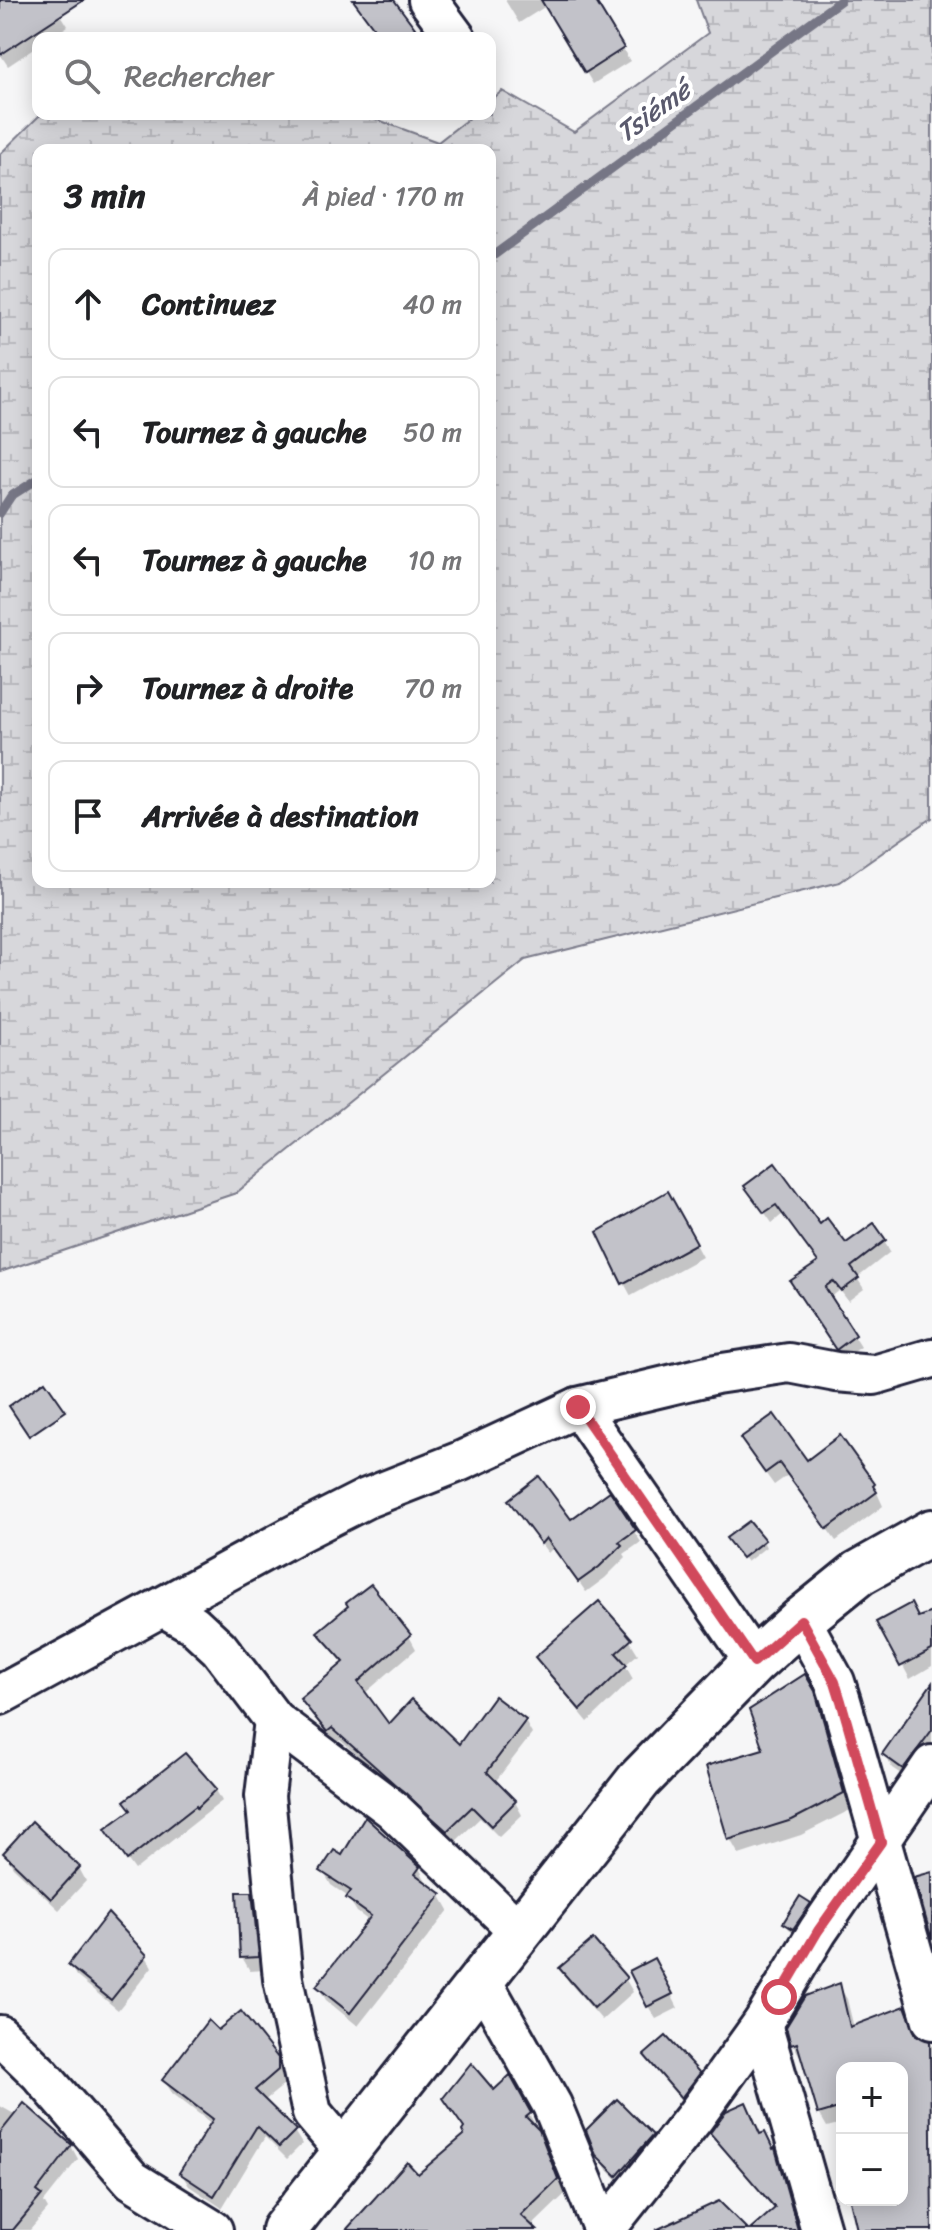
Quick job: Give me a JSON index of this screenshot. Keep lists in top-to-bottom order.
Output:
{
  "water": ["Tsiémé"],
  "page": {
    "search": "Rechercher",
    "heading": ["3 min", "À pied · 170 m"],
    "list": [
      ["Continuez", "40 m"],
      ["Tournez à gauche", "50 m"],
      ["Tournez à gauche", "10 m"],
      ["Tournez à droite", "70 m"],
      "Arrivée à destination"
    ],
    "map_buttons": ["+", "−"]
  }
}
